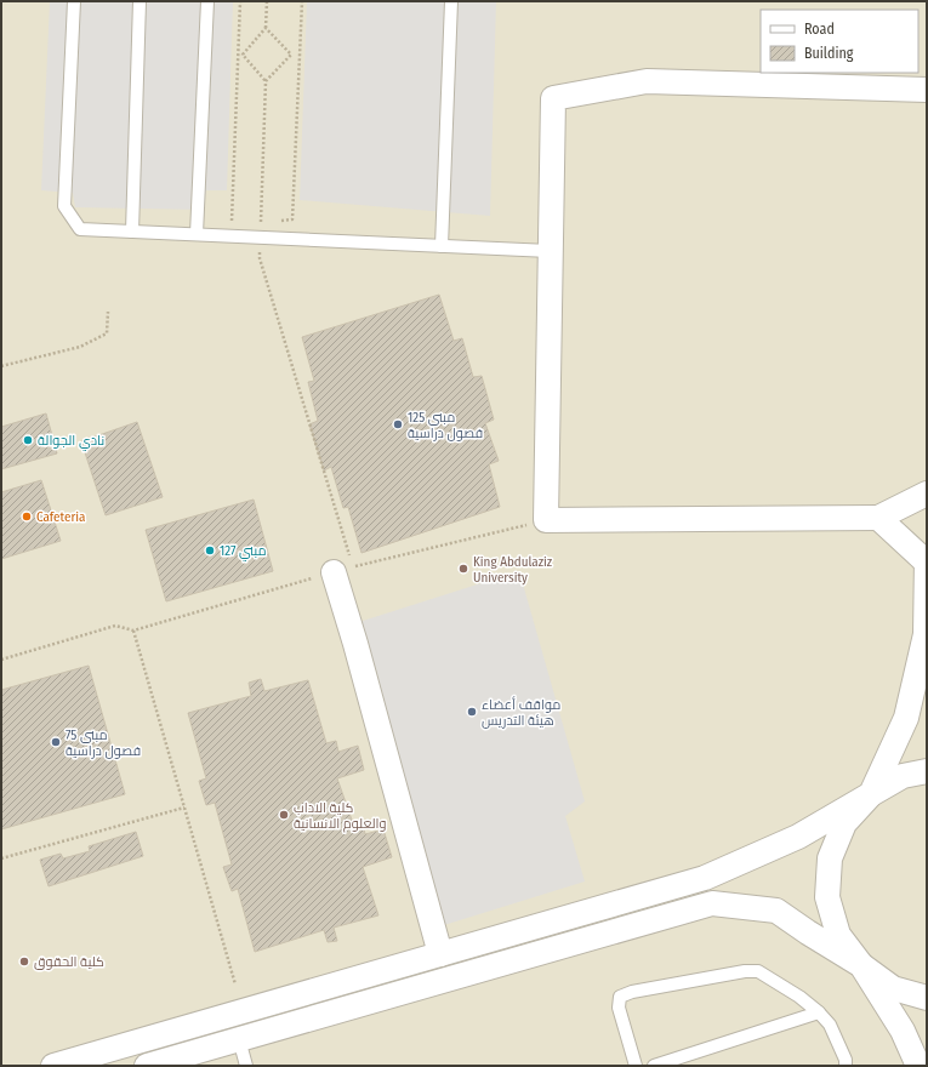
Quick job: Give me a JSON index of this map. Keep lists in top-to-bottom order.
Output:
{
  "places": [
    "مبنى 125 فصول دراسية",
    "نادي الجوالة",
    "Cafeteria",
    "مبني 127",
    "King Abdulaziz University",
    "مواقف أعضاء هيئة التدريس",
    "مبنى 75 فصول دراسية",
    "كلية الاداب والعلوم الانسانية",
    "كلية الحقوق"
  ],
  "legend": ["Road", "Building"]
}
